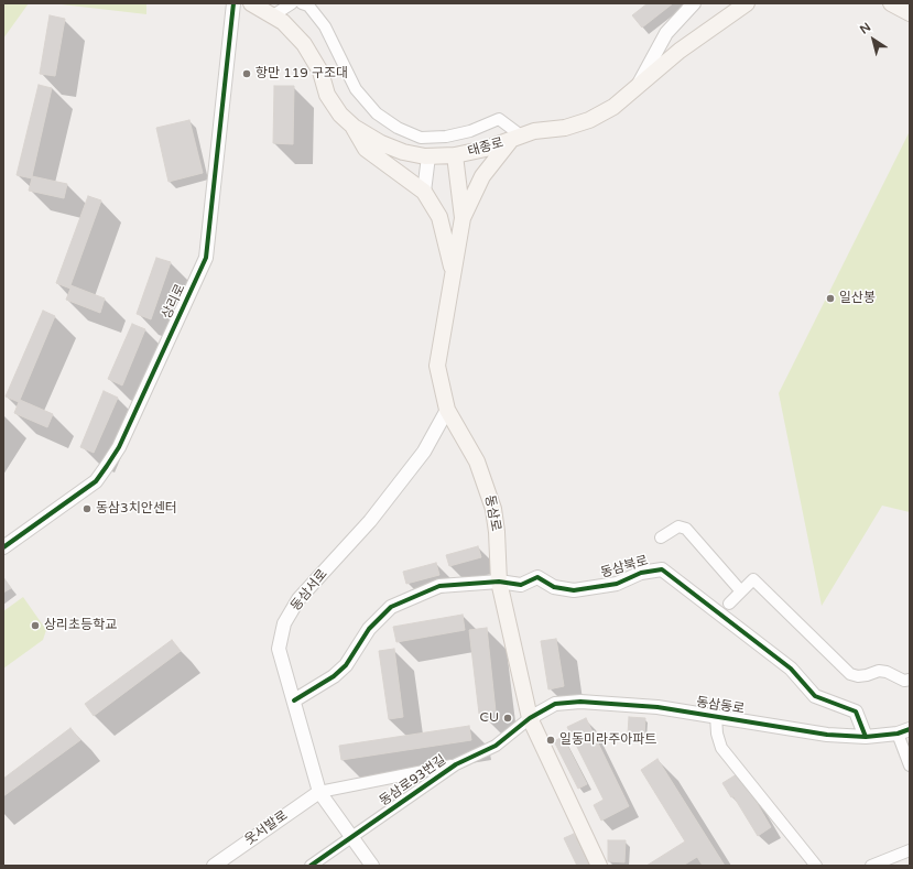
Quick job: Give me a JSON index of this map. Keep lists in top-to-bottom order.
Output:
{
  "streets": {
    "main road": ["태종로", "동삼로"],
    "street": [
      "상리로",
      "동삼북로",
      "동삼서로",
      "동삼동로",
      "동삼로93번길",
      "웃서발로"
    ]
  },
  "crossings": [
    ["태종로", "동삼로"],
    ["동삼로", "동삼북로"],
    ["동삼로", "동삼서로"],
    ["동삼로", "동삼동로"],
    ["동삼로", "동삼로93번길"],
    ["동삼북로", "동삼서로"],
    ["동삼북로", "동삼동로"],
    ["동삼서로", "동삼로93번길"],
    ["동삼서로", "웃서발로"],
    ["동삼동로", "동삼로93번길"]
  ],
  "places": [
    "항만 119 구조대",
    "일산봉",
    "동삼3치안센터",
    "상리초등학교",
    "CU",
    "일동미라주아파트"
  ],
  "north": "top left"
}
